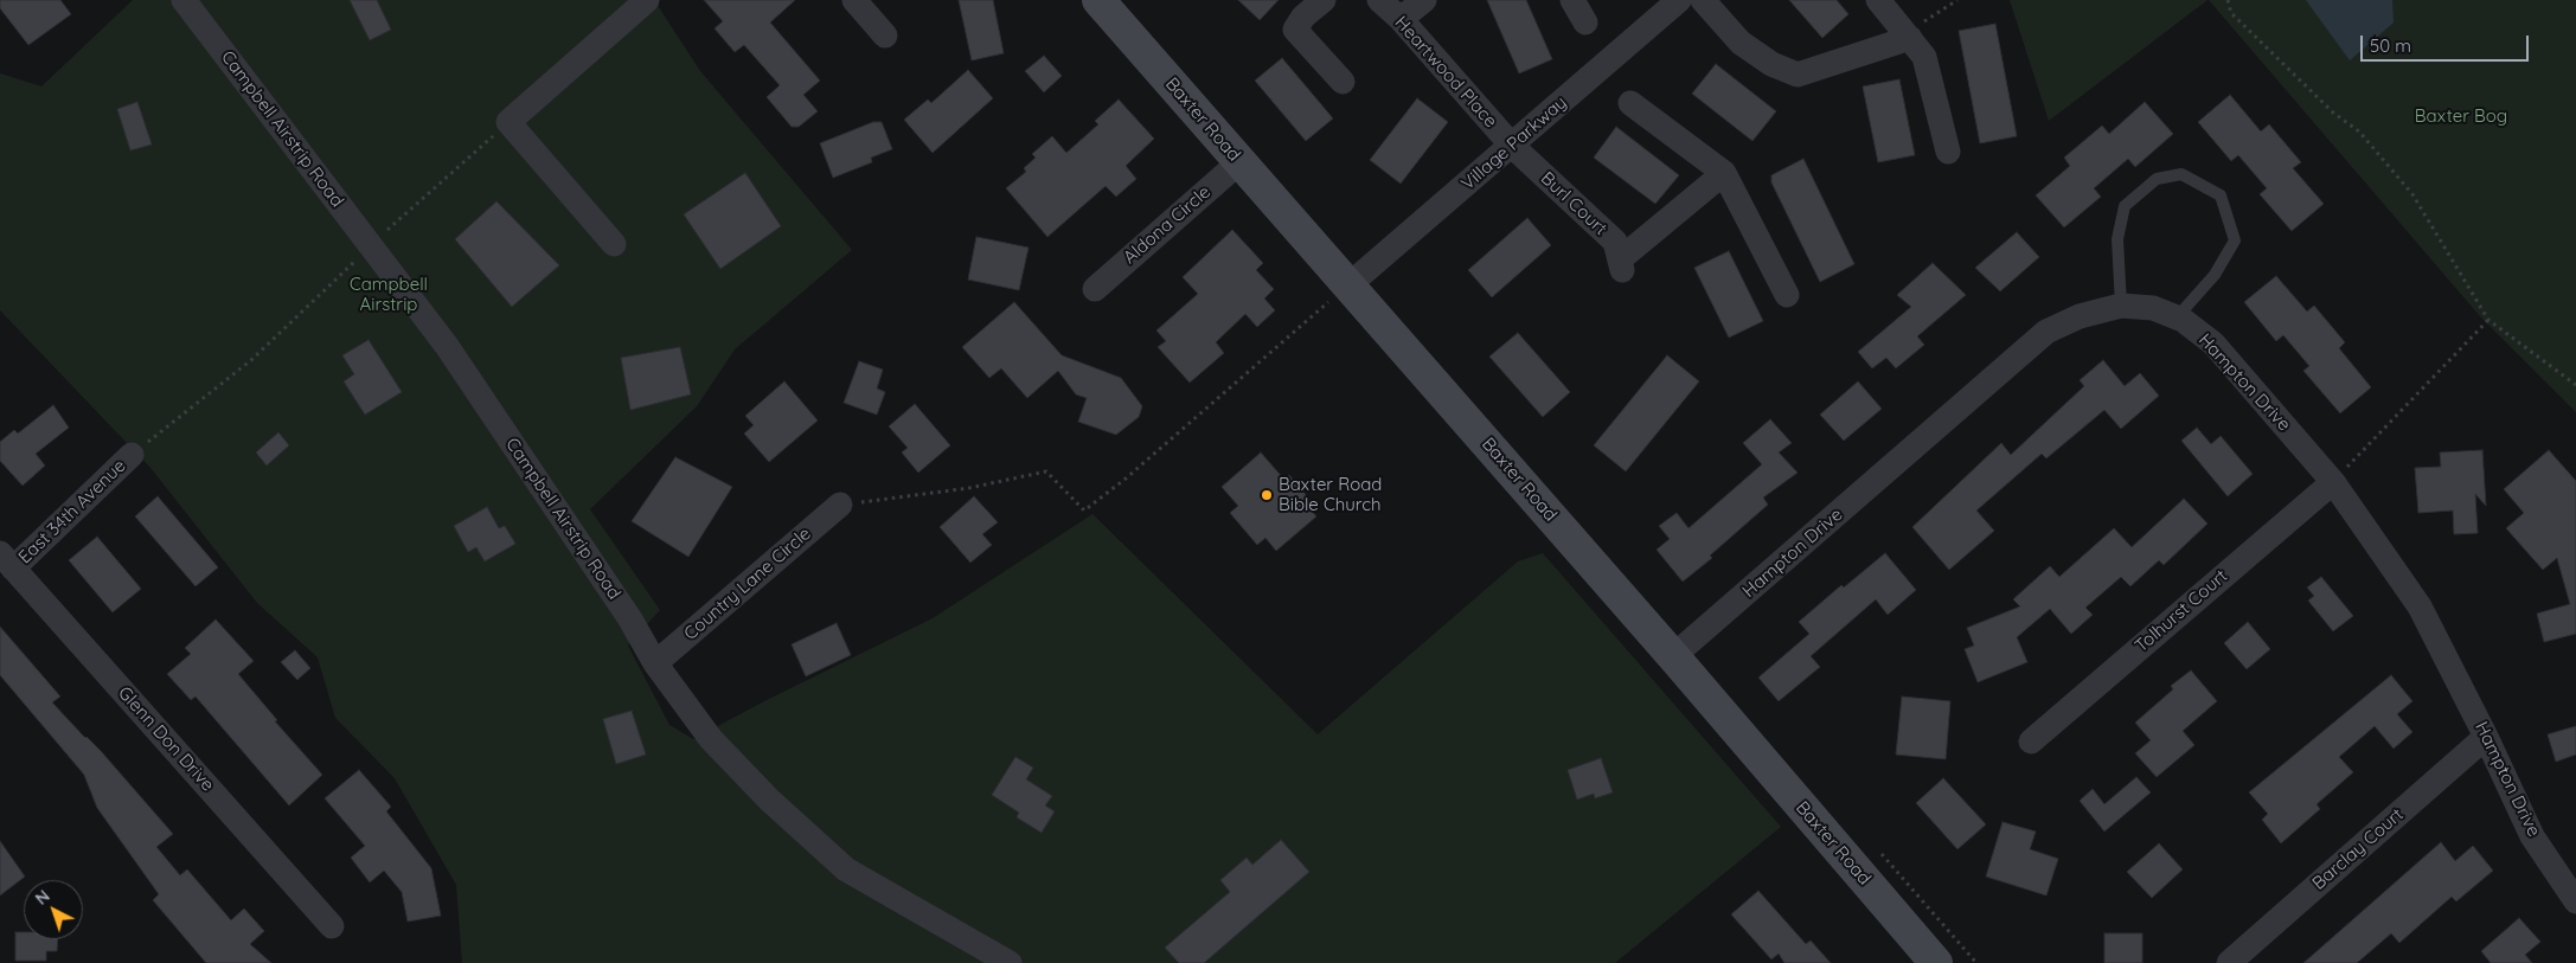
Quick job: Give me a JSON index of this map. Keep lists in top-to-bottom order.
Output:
{
  "streets": {
    "street": [
      "Heartwood Place",
      "Baxter Road",
      "Campbell Airstrip Road",
      "Village Parkway",
      "Burl Court",
      "Aldona Circle",
      "Hampton Drive",
      "East 34th Avenue",
      "Country Lane Circle",
      "Tolhurst Court",
      "Glenn Don Drive",
      "Barclay Court"
    ]
  },
  "crossings": [
    ["Heartwood Place", "Village Parkway"],
    ["Heartwood Place", "Burl Court"],
    ["Baxter Road", "Village Parkway"],
    ["Baxter Road", "Aldona Circle"],
    ["Baxter Road", "Hampton Drive"],
    ["Campbell Airstrip Road", "Country Lane Circle"],
    ["Village Parkway", "Burl Court"],
    ["Hampton Drive", "Tolhurst Court"],
    ["Hampton Drive", "Barclay Court"],
    ["East 34th Avenue", "Glenn Don Drive"]
  ],
  "parks": ["Baxter Bog", "Campbell Airstrip"],
  "places": ["Baxter Road Bible Church"],
  "scale_bar": "50 m",
  "north": "top left"
}
